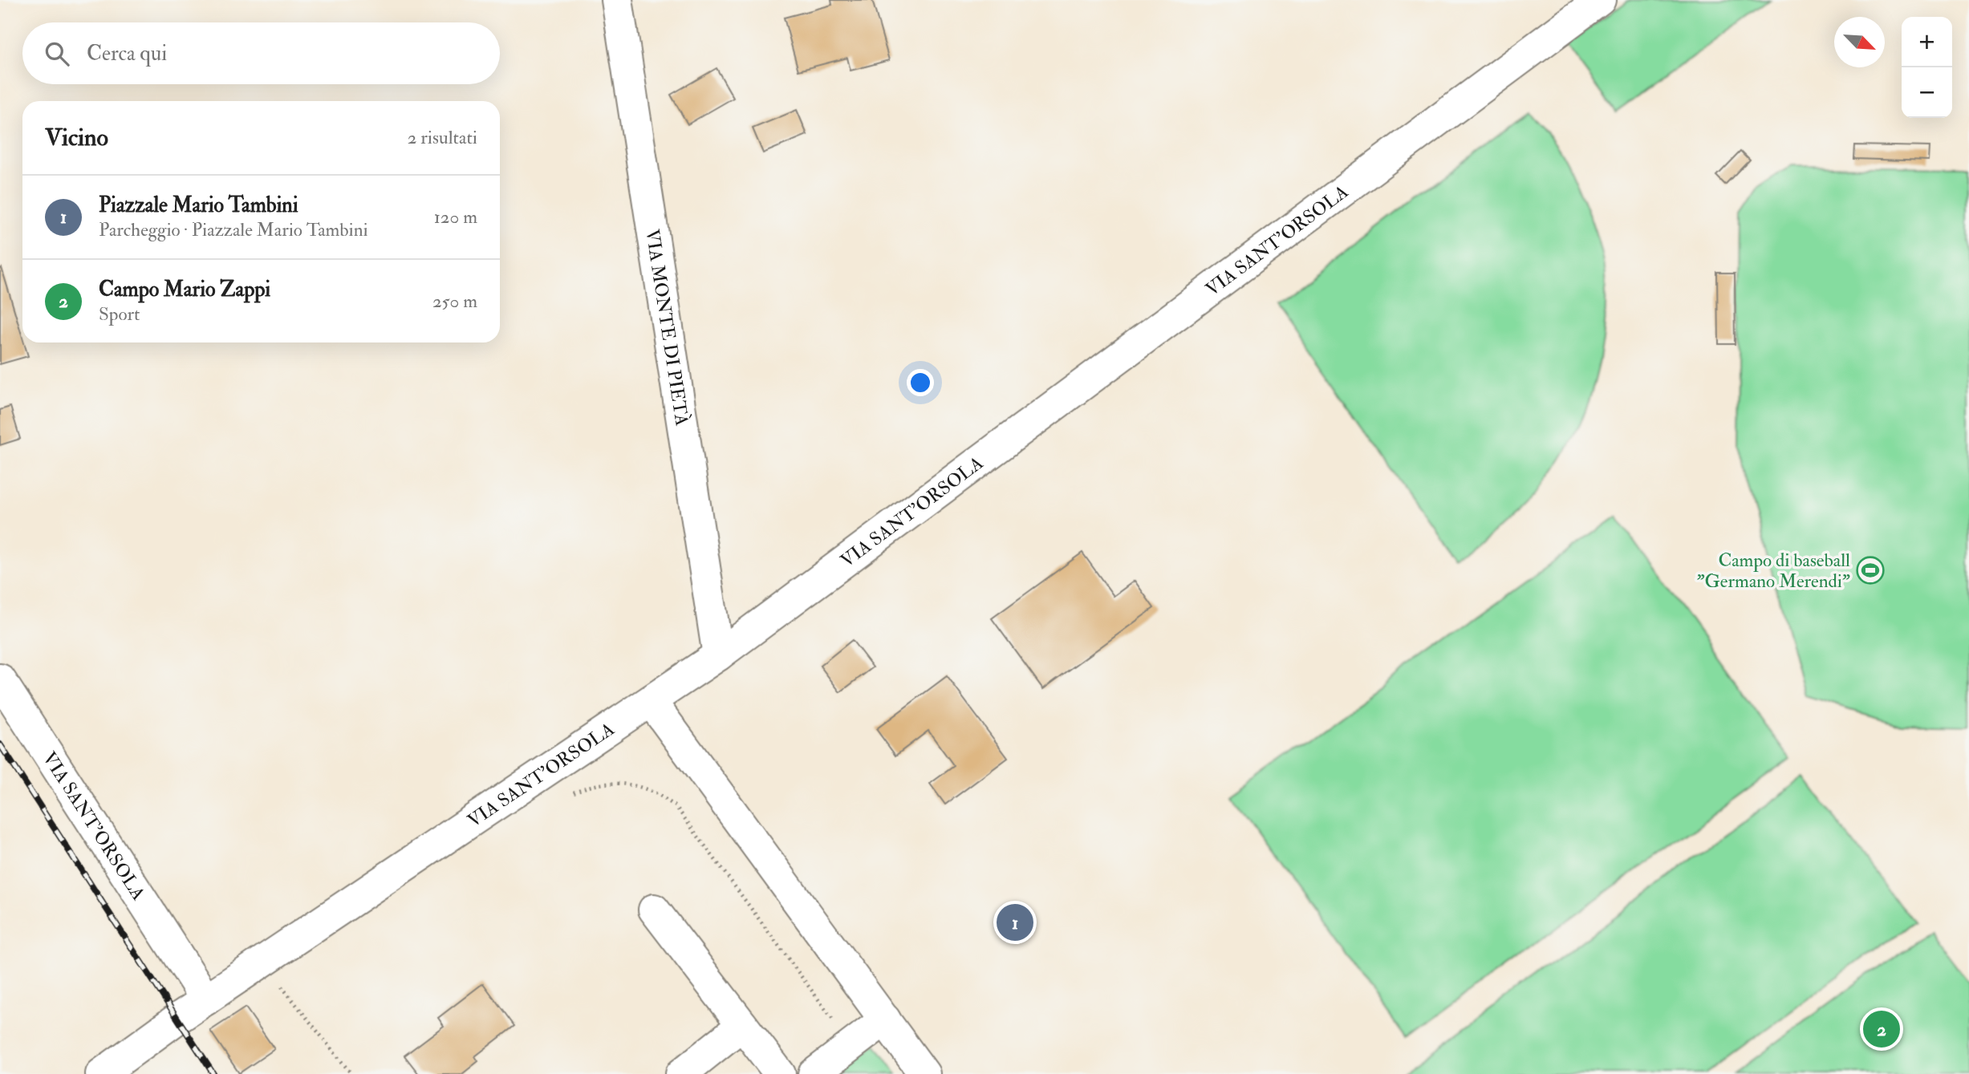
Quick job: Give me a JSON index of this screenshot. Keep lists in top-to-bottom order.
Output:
{
  "streets": {
    "street": ["VIA SANT'ORSOLA", "VIA MONTE DI PIETÀ"]
  },
  "crossings": [
    ["VIA SANT'ORSOLA", "VIA MONTE DI PIETÀ"]
  ],
  "places": {
    "sports": ["Campo di baseball \"Germano Merendi\""]
  },
  "north": "bottom right",
  "page": {
    "map_buttons": ["+", "−"],
    "search": "Cerca qui",
    "heading": ["Vicino", "2 risultati"],
    "list": [
      {
        "mark": "1",
        "name": "Piazzale Mario Tambini",
        "note": "Parcheggio · Piazzale Mario Tambini",
        "value": "120 m"
      },
      {
        "mark": "2",
        "name": "Campo Mario Zappi",
        "note": "Sport",
        "value": "250 m"
      }
    ],
    "pins": ["1", "2"]
  }
}
